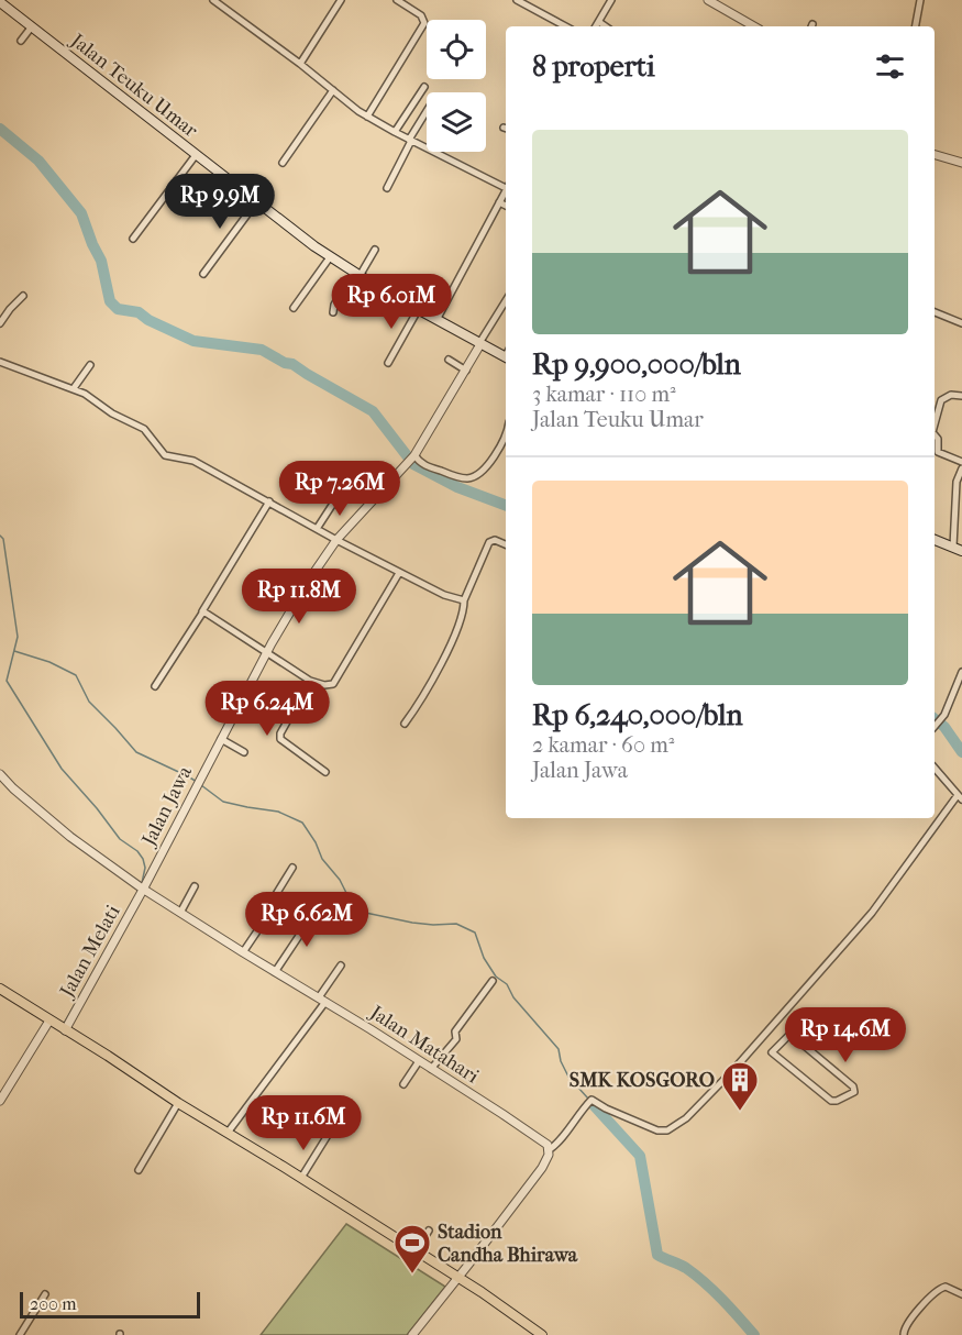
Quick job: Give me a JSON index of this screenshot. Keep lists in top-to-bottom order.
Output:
{
  "streets": {
    "main road": ["Jalan Teuku Umar"],
    "street": ["Jalan Jawa", "Jalan Melati", "Jalan Matahari"]
  },
  "crossings": [
    ["Jalan Teuku Umar", "Jalan Jawa"],
    ["Jalan Jawa", "Jalan Melati"],
    ["Jalan Jawa", "Jalan Matahari"],
    ["Jalan Melati", "Jalan Matahari"]
  ],
  "places": {
    "building": ["SMK KOSGORO"],
    "sports": ["Stadion Candha Bhirawa"]
  },
  "scale_bar": "200 m",
  "page": {
    "heading": "8 properti",
    "list": [
      {
        "name": "Rp 9,900,000/bln",
        "note": "3 kamar · 110 m² · Jalan Teuku Umar"
      },
      {
        "name": "Rp 6,240,000/bln",
        "note": "2 kamar · 60 m² · Jalan Jawa"
      }
    ],
    "price": [
      "Rp 9.9M",
      "Rp 6.01M",
      "Rp 7.26M",
      "Rp 11.8M",
      "Rp 6.24M",
      "Rp 6.62M",
      "Rp 14.6M",
      "Rp 11.6M"
    ],
    "scale": "200 m"
  }
}
